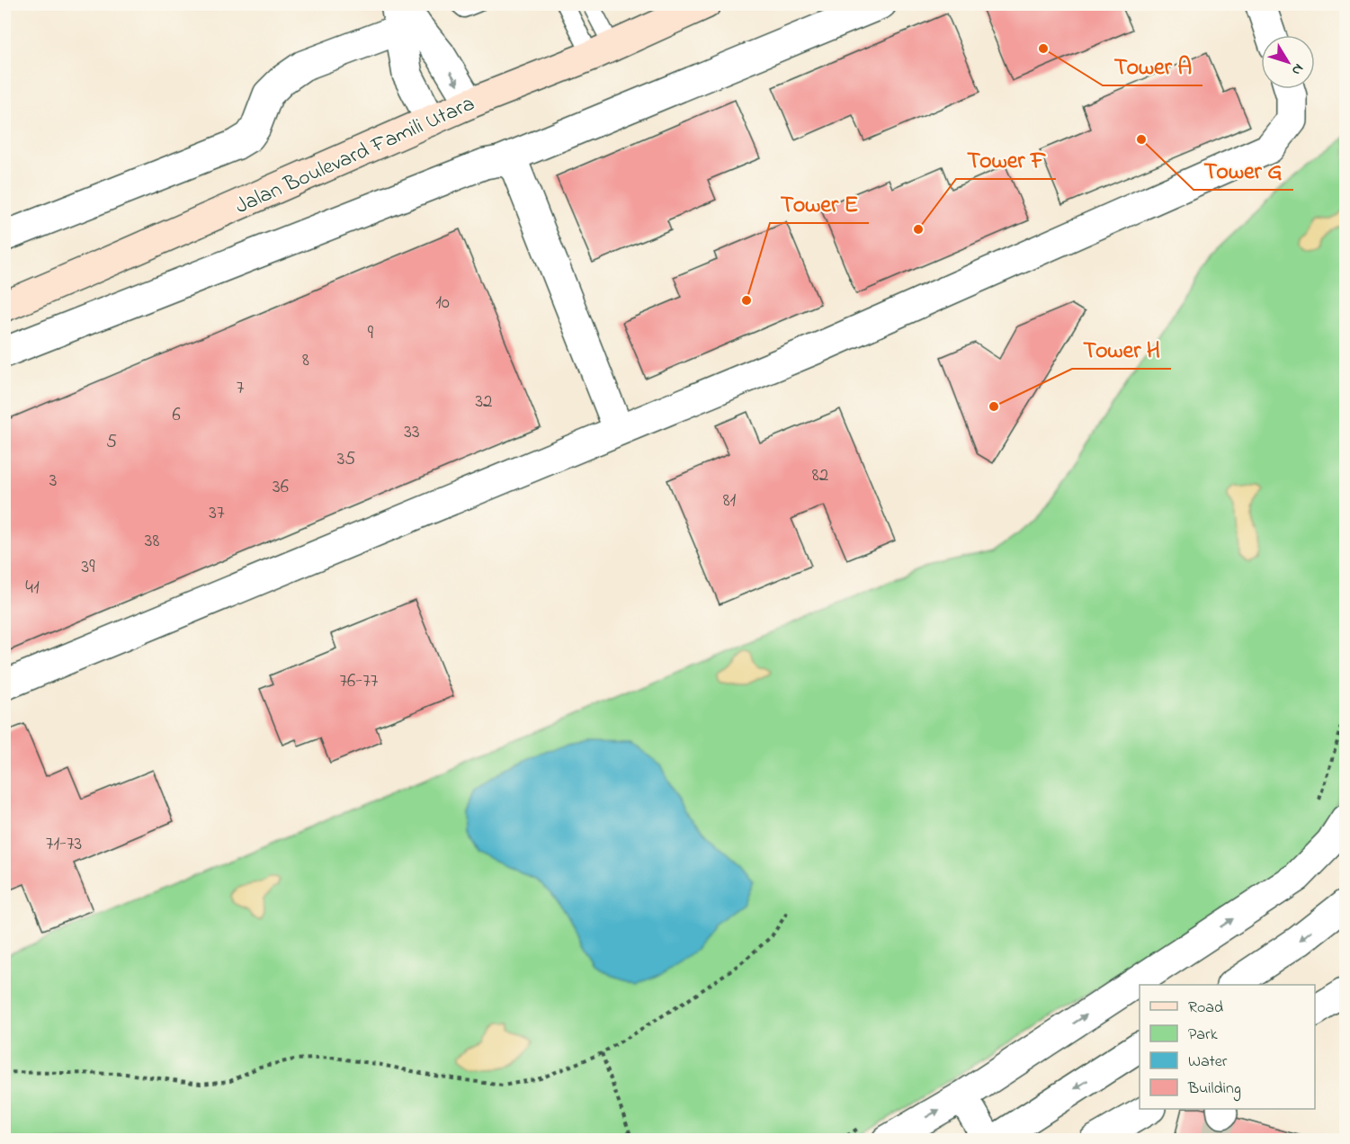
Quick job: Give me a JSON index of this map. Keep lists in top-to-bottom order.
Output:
{
  "streets": {
    "street": ["Jalan Boulevard Famili Utara"]
  },
  "places": [
    "Tower A",
    "Tower G",
    "Tower F",
    "Tower E",
    "Tower H"
  ],
  "house_numbers": [
    "10",
    "9",
    "8",
    "7",
    "32",
    "6",
    "33",
    "5",
    "35",
    "82",
    "3",
    "36",
    "81",
    "37",
    "38",
    "39",
    "41",
    "76-77",
    "71-73"
  ],
  "legend": [
    "Road",
    "Park",
    "Water",
    "Building"
  ],
  "north": "bottom right"
}
